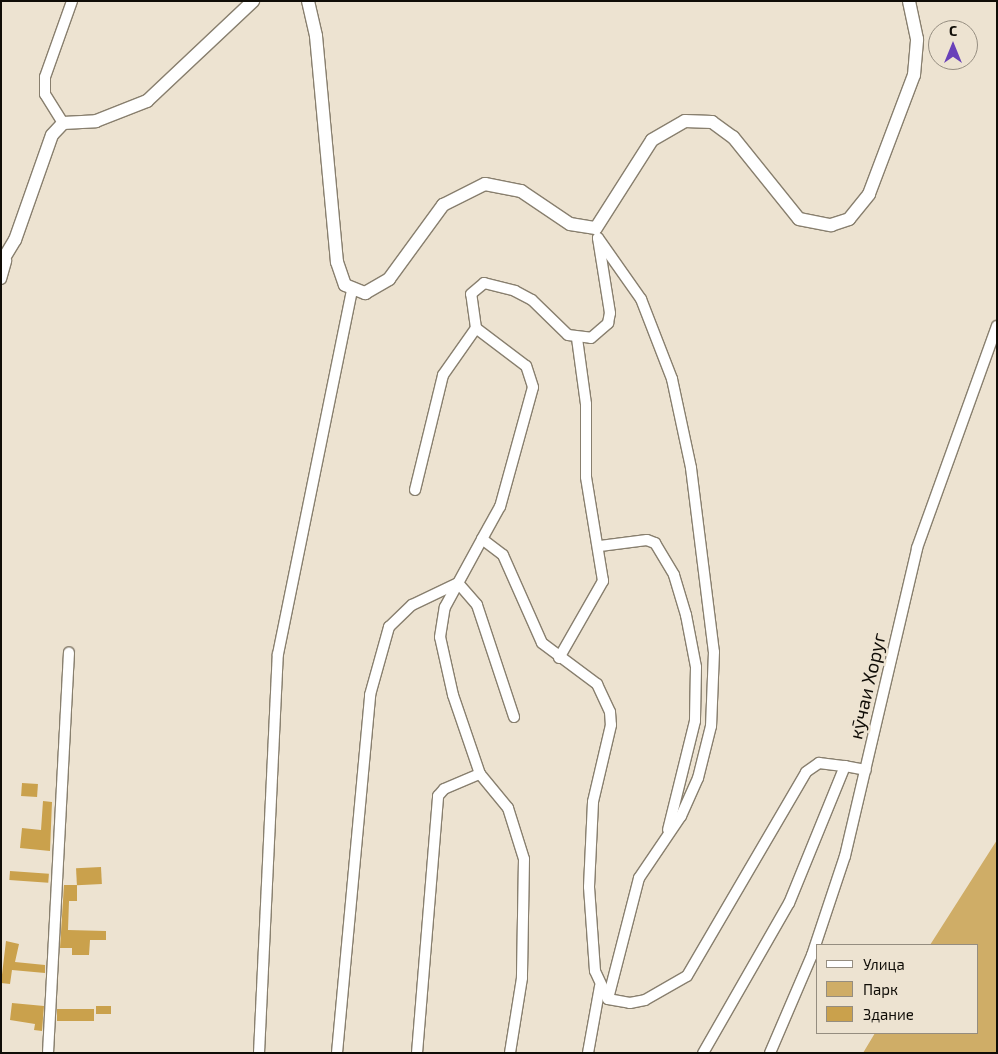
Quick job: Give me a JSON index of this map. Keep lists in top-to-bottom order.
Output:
{
  "streets": {
    "street": ["кӯчаи Хоруг"]
  },
  "legend": ["Улица", "Парк", "Здание"],
  "north": "top"
}
